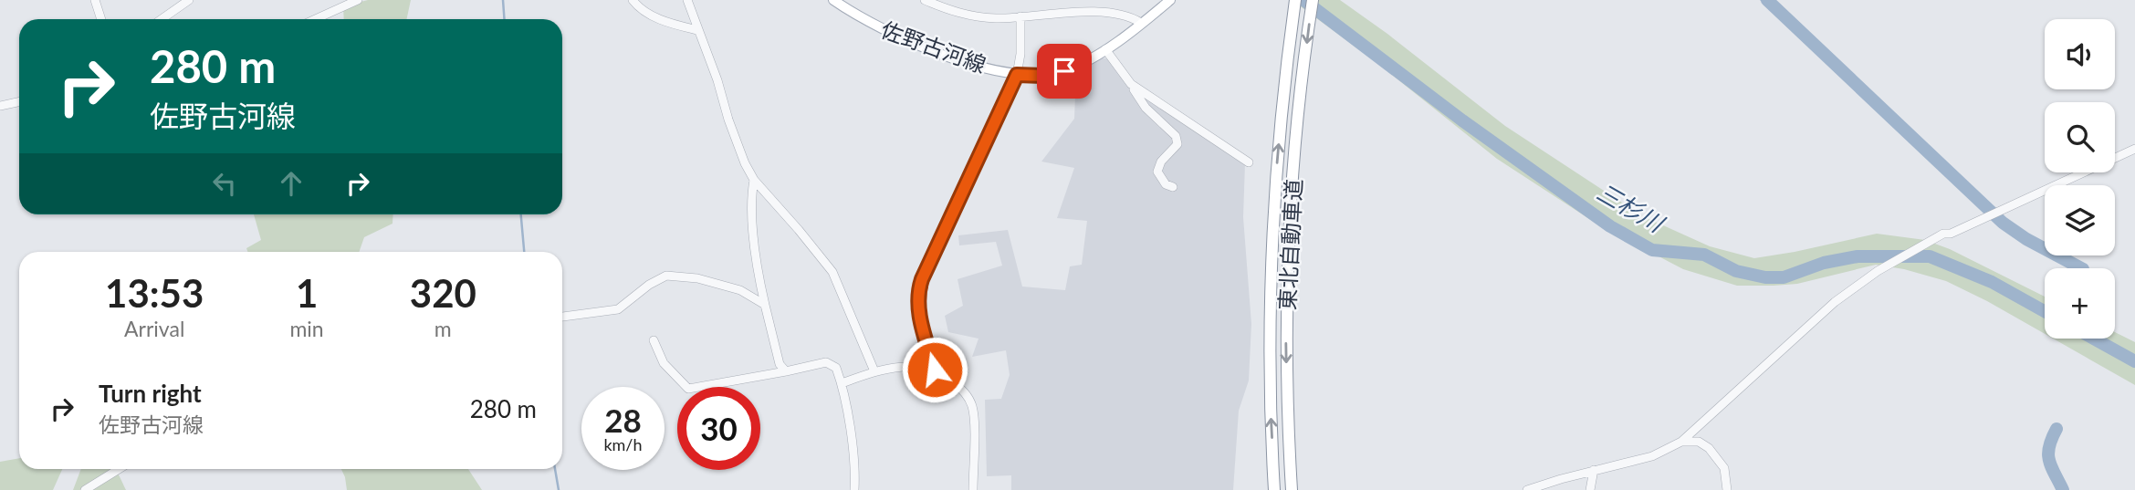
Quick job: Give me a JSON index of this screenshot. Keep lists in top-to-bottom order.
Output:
{
  "streets": {
    "highway": ["東北自動車道"],
    "main road": ["佐野古河線"]
  },
  "water": ["三杉川"],
  "page": {
    "map_buttons": "+",
    "turn": ["280 m", "佐野古河線"],
    "eta": [
      "13:53",
      "Arrival",
      "1",
      "min",
      "320",
      "m"
    ],
    "list": [
      {
        "name": "Turn right",
        "note": "佐野古河線",
        "value": "280 m"
      }
    ],
    "speed": "28 km/h",
    "limit": "30"
  }
}
